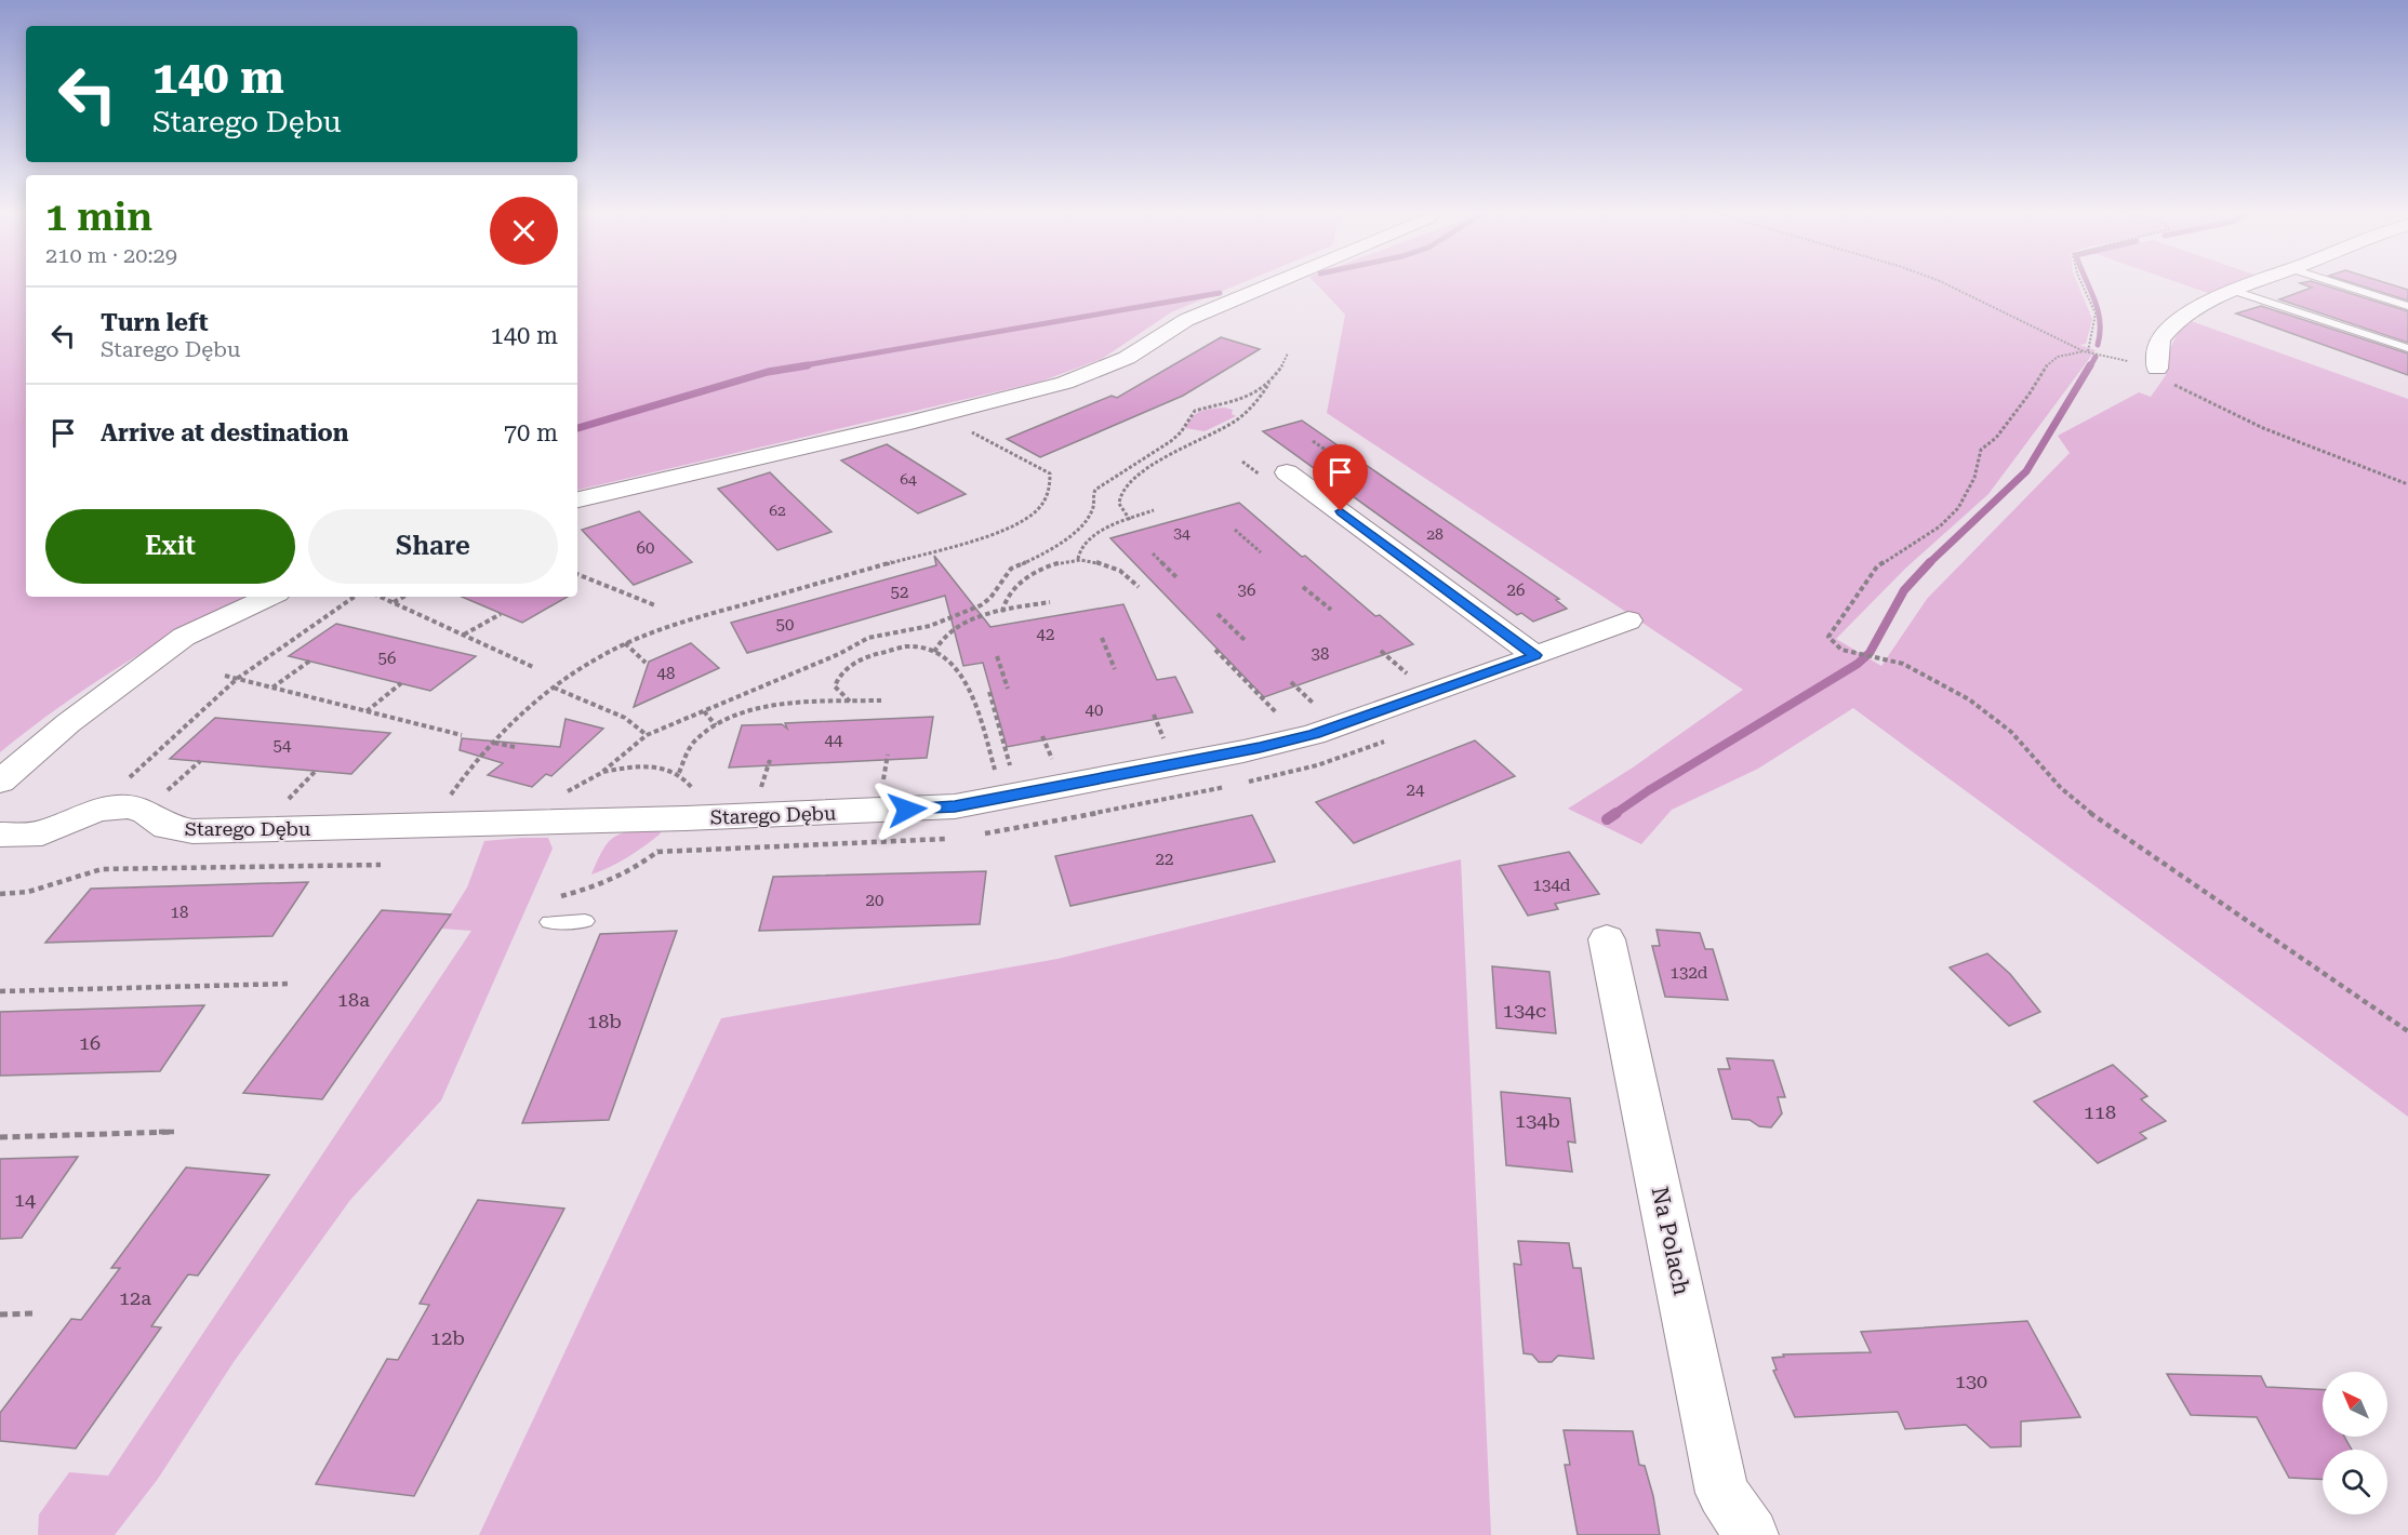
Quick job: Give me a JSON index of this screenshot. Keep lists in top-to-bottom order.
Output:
{
  "streets": {
    "street": ["Starego Dębu", "Na Polach"]
  },
  "house_numbers": [
    "64",
    "62",
    "34",
    "28",
    "60",
    "36",
    "26",
    "52",
    "50",
    "42",
    "38",
    "56",
    "48",
    "40",
    "44",
    "54",
    "24",
    "22",
    "134d",
    "20",
    "18",
    "132d",
    "18a",
    "134c",
    "18b",
    "16",
    "118",
    "134b",
    "14",
    "12a",
    "12b",
    "130"
  ],
  "north": "top left",
  "page": {
    "turn": ["140 m", "Starego Dębu"],
    "heading": ["1 min", "210 m · 20:29"],
    "list": [
      {
        "name": "Turn left",
        "note": "Starego Dębu",
        "value": "140 m"
      },
      {
        "name": "Arrive at destination",
        "value": "70 m"
      }
    ],
    "buttons": ["Exit", "Share"]
  }
}
